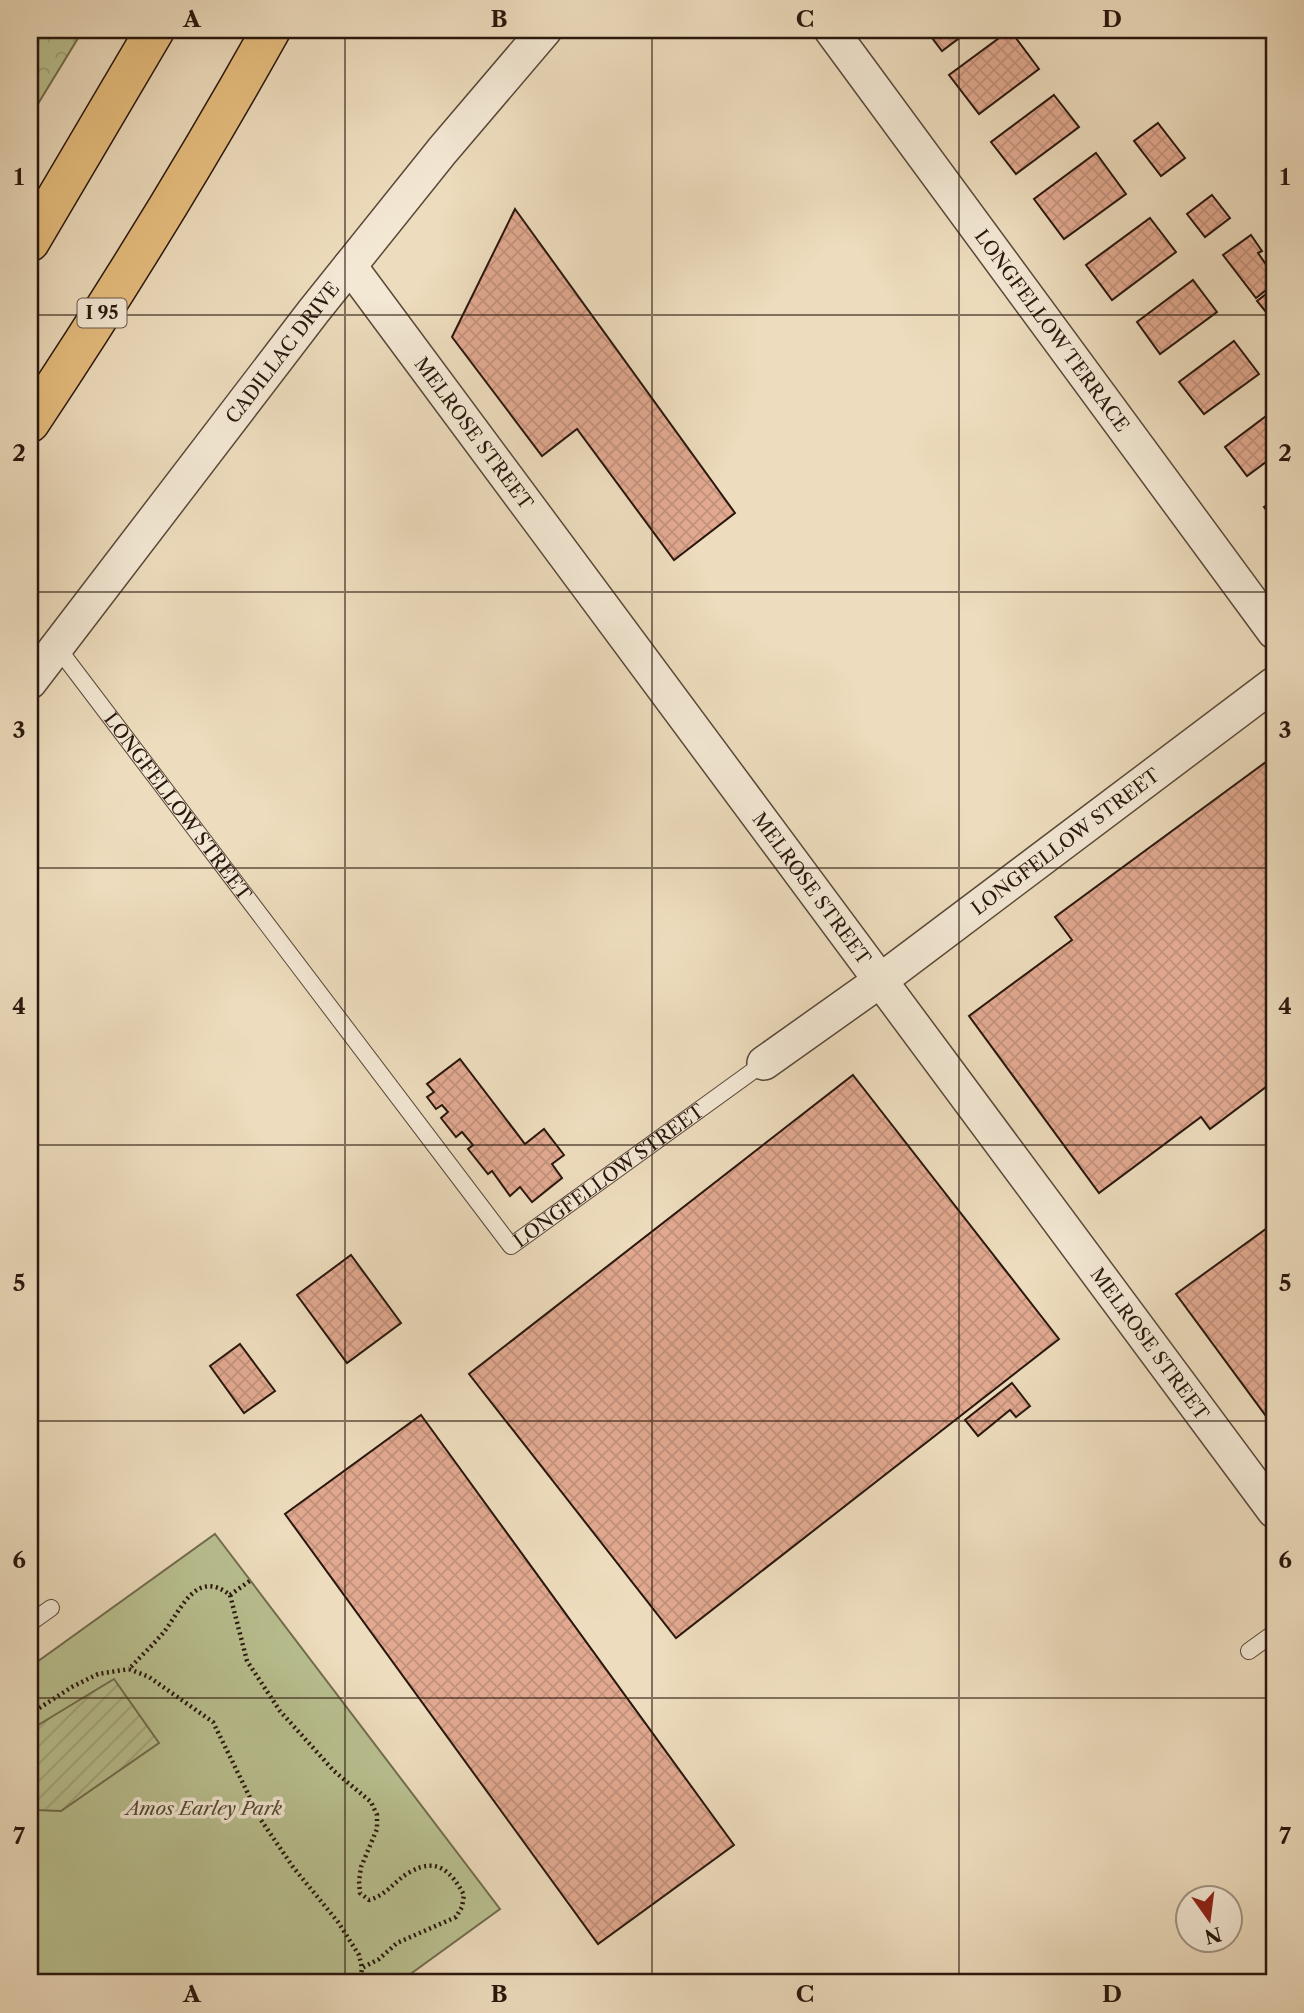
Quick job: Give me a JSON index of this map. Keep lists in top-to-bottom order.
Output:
{
  "streets": {
    "highway": ["I 95"],
    "street": [
      "LONGFELLOW TERRACE",
      "CADILLAC DRIVE",
      "MELROSE STREET",
      "LONGFELLOW STREET"
    ]
  },
  "crossings": [
    ["CADILLAC DRIVE", "MELROSE STREET"],
    ["CADILLAC DRIVE", "LONGFELLOW STREET"],
    ["MELROSE STREET", "LONGFELLOW STREET"]
  ],
  "parks": ["Amos Earley Park"],
  "north": "bottom",
  "grid": {
    "columns": [
      "A",
      "B",
      "C",
      "D"
    ],
    "rows": [
      "1",
      "2",
      "3",
      "4",
      "5",
      "6",
      "7"
    ]
  }
}
